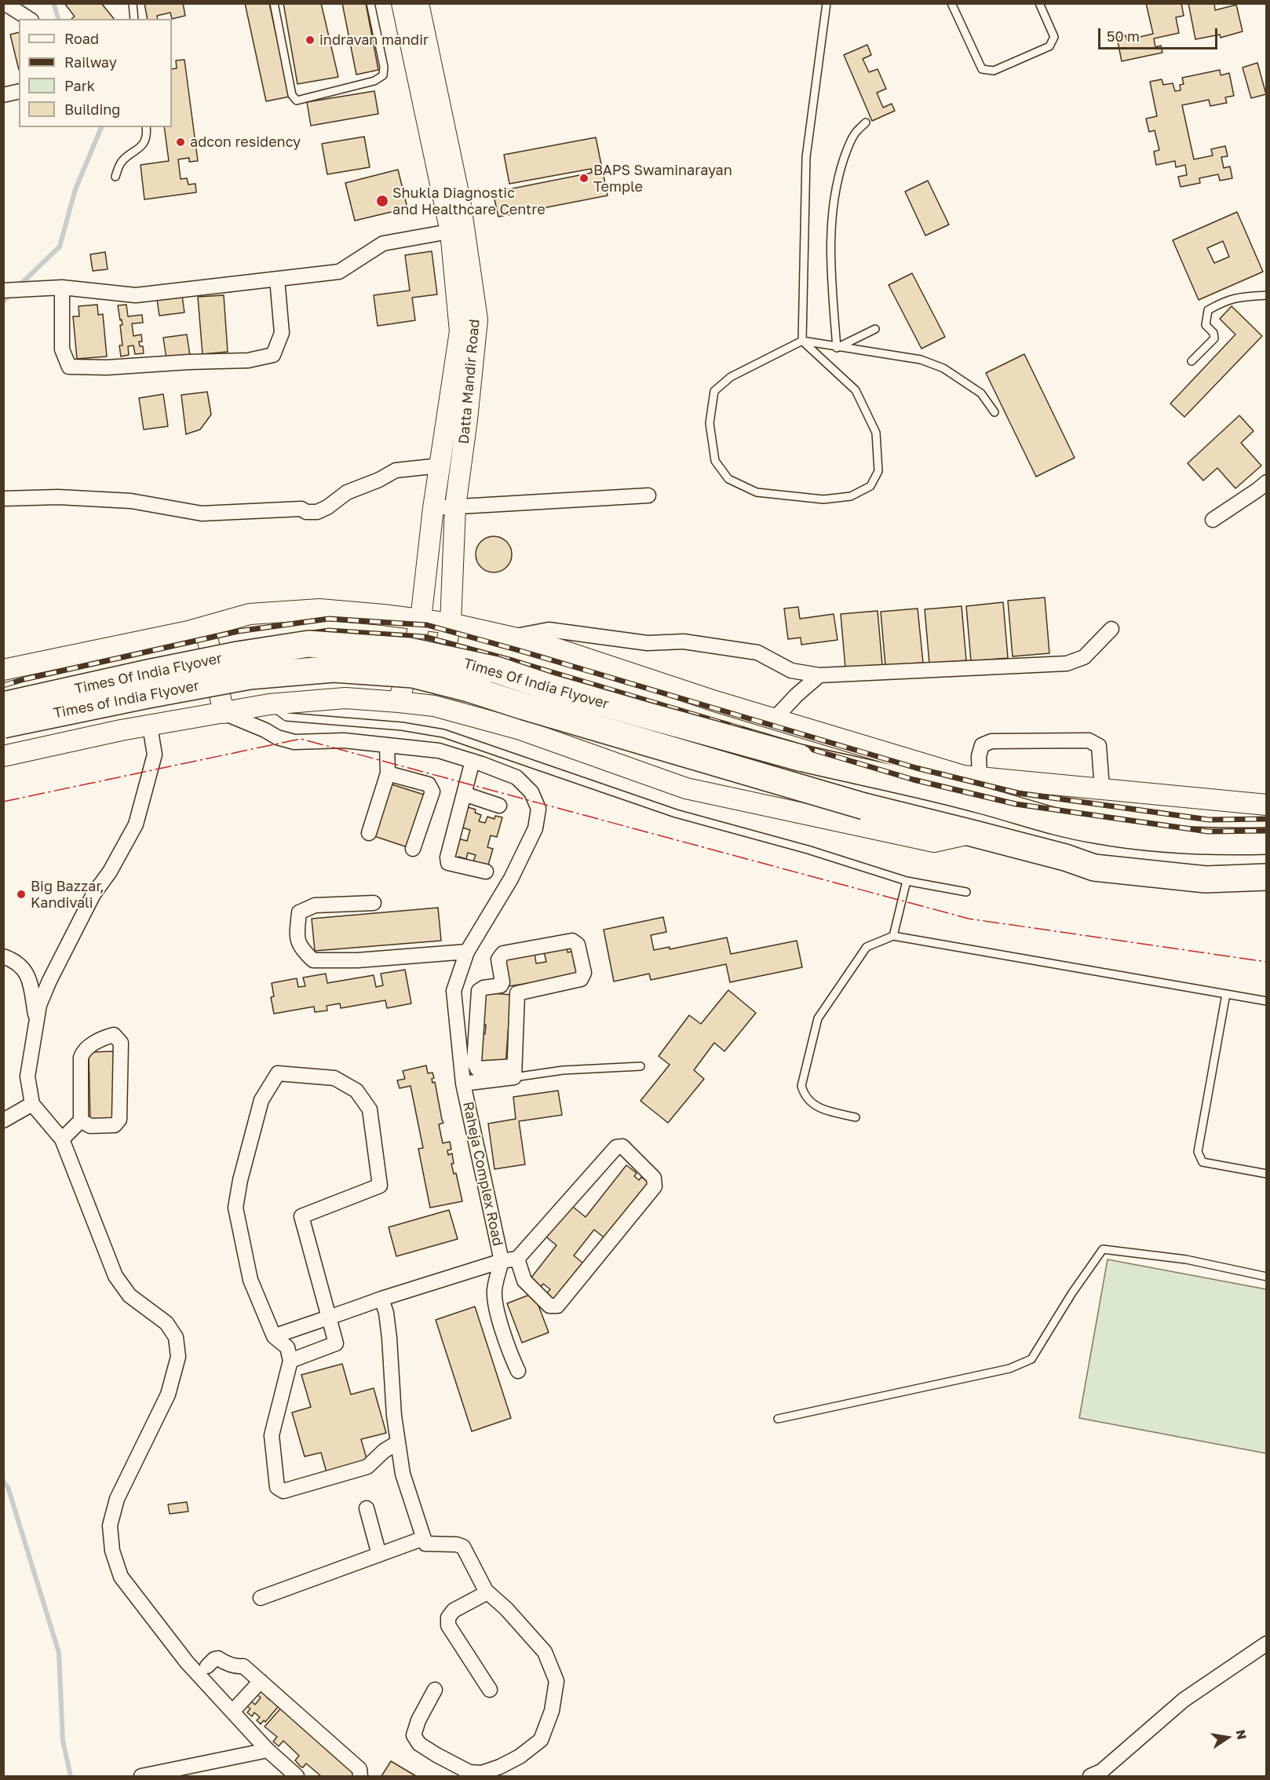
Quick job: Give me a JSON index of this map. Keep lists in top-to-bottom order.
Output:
{
  "streets": {
    "highway": ["Times Of India Flyover", "Times of India Flyover"],
    "street": ["Datta Mandir Road", "Raheja Complex Road"]
  },
  "crossings": [
    ["Times Of India Flyover", "Times of India Flyover"]
  ],
  "places": [
    "indravan mandir",
    "adcon residency",
    "BAPS Swaminarayan Temple",
    "Shukla Diagnostic and Healthcare Centre",
    "Big Bazzar, Kandivali"
  ],
  "legend": [
    "Road",
    "Railway",
    "Park",
    "Building"
  ],
  "scale_bar": "50 m",
  "north": "right"
}
